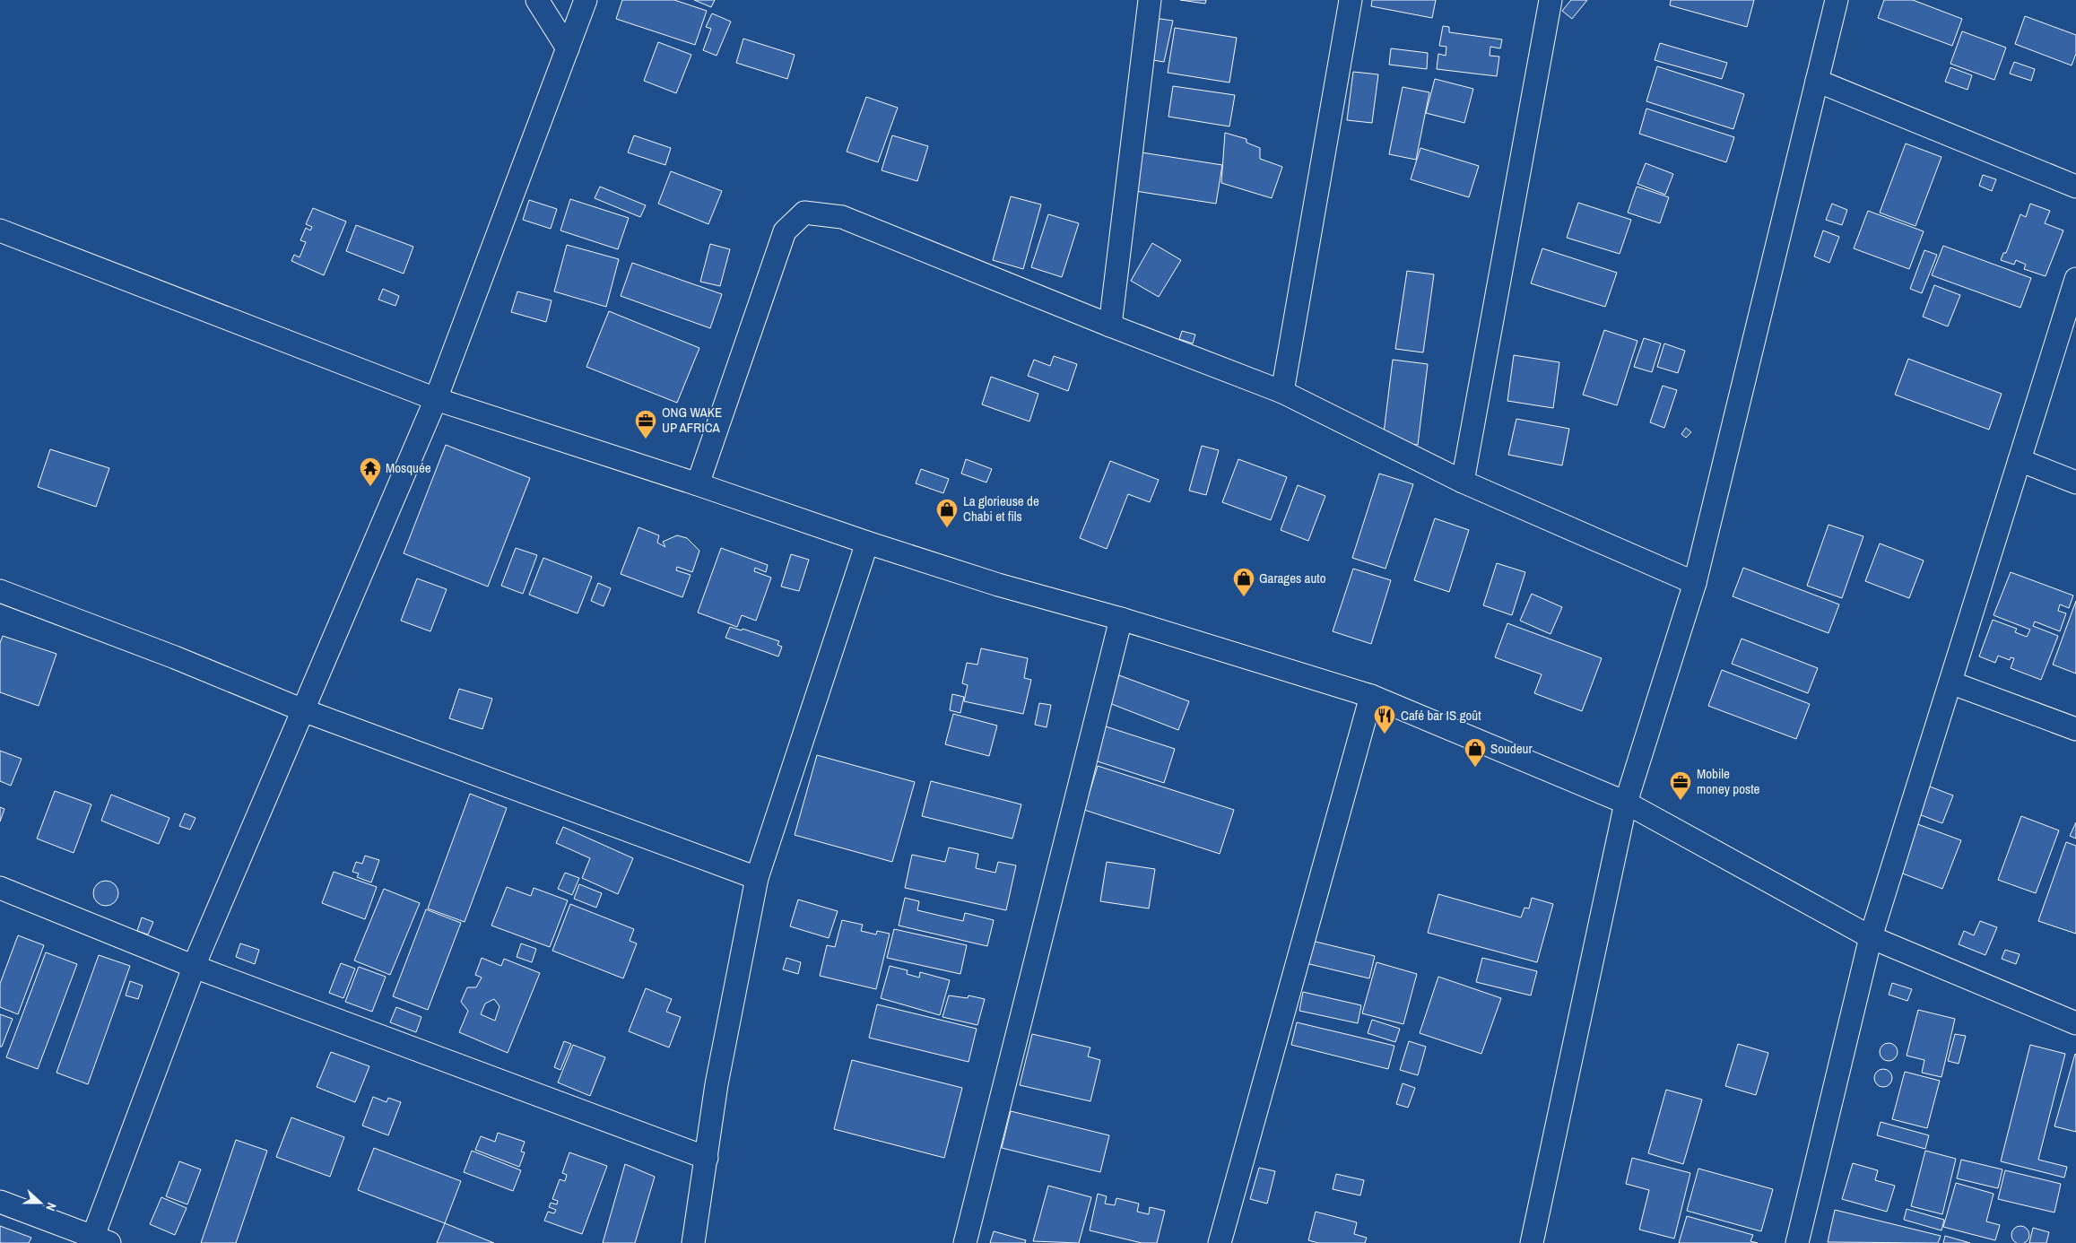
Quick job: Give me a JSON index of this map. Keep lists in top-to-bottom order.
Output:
{
  "places": {
    "office": ["ONG WAKE UP AFRICA", "Mobile money poste"],
    "temple": ["Mosquée"],
    "shop": ["La glorieuse de Chabi et fils", "Garages auto", "Soudeur"],
    "restaurant": ["Café bar IS goût"]
  },
  "north": "right"
}
